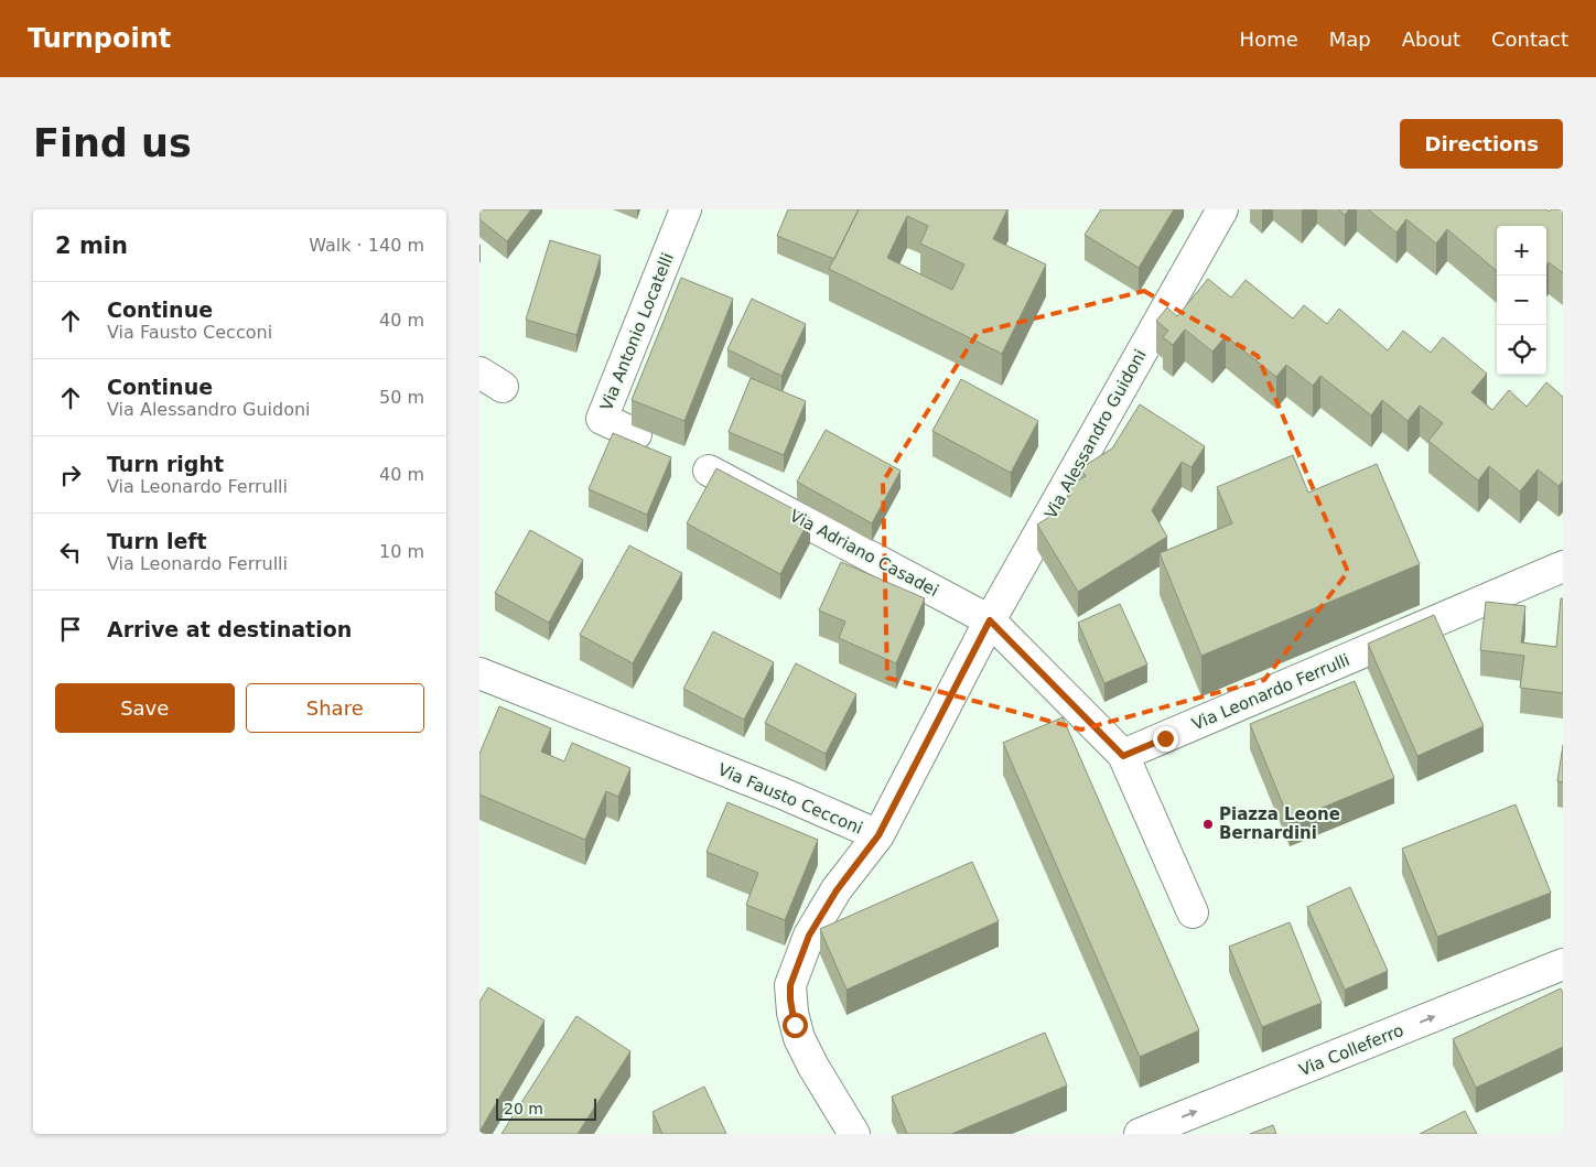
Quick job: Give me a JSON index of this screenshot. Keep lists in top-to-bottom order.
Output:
{
  "streets": {
    "street": [
      "Via Antonio Locatelli",
      "Via Alessandro Guidoni",
      "Via Adriano Casadei",
      "Via Leonardo Ferrulli",
      "Via Fausto Cecconi",
      "Via Colleferro"
    ]
  },
  "crossings": [
    ["Via Alessandro Guidoni", "Via Adriano Casadei"],
    ["Via Alessandro Guidoni", "Via Fausto Cecconi"]
  ],
  "one_way": ["Via Colleferro"],
  "places": ["Piazza Leone Bernardini"],
  "scale_bar": "20 m",
  "page": {
    "header": "Turnpoint",
    "nav": [
      "Home",
      "Map",
      "About",
      "Contact"
    ],
    "buttons": [
      "Directions",
      ["Save", "Share"]
    ],
    "title": "Find us",
    "heading": ["2 min", "Walk · 140 m"],
    "map_buttons": ["+", "−"],
    "list": [
      ["Continue", "Via Fausto Cecconi", "40 m"],
      ["Continue", "Via Alessandro Guidoni", "50 m"],
      ["Turn right", "Via Leonardo Ferrulli", "40 m"],
      ["Turn left", "Via Leonardo Ferrulli", "10 m"],
      "Arrive at destination"
    ],
    "scale": "20 m"
  }
}
